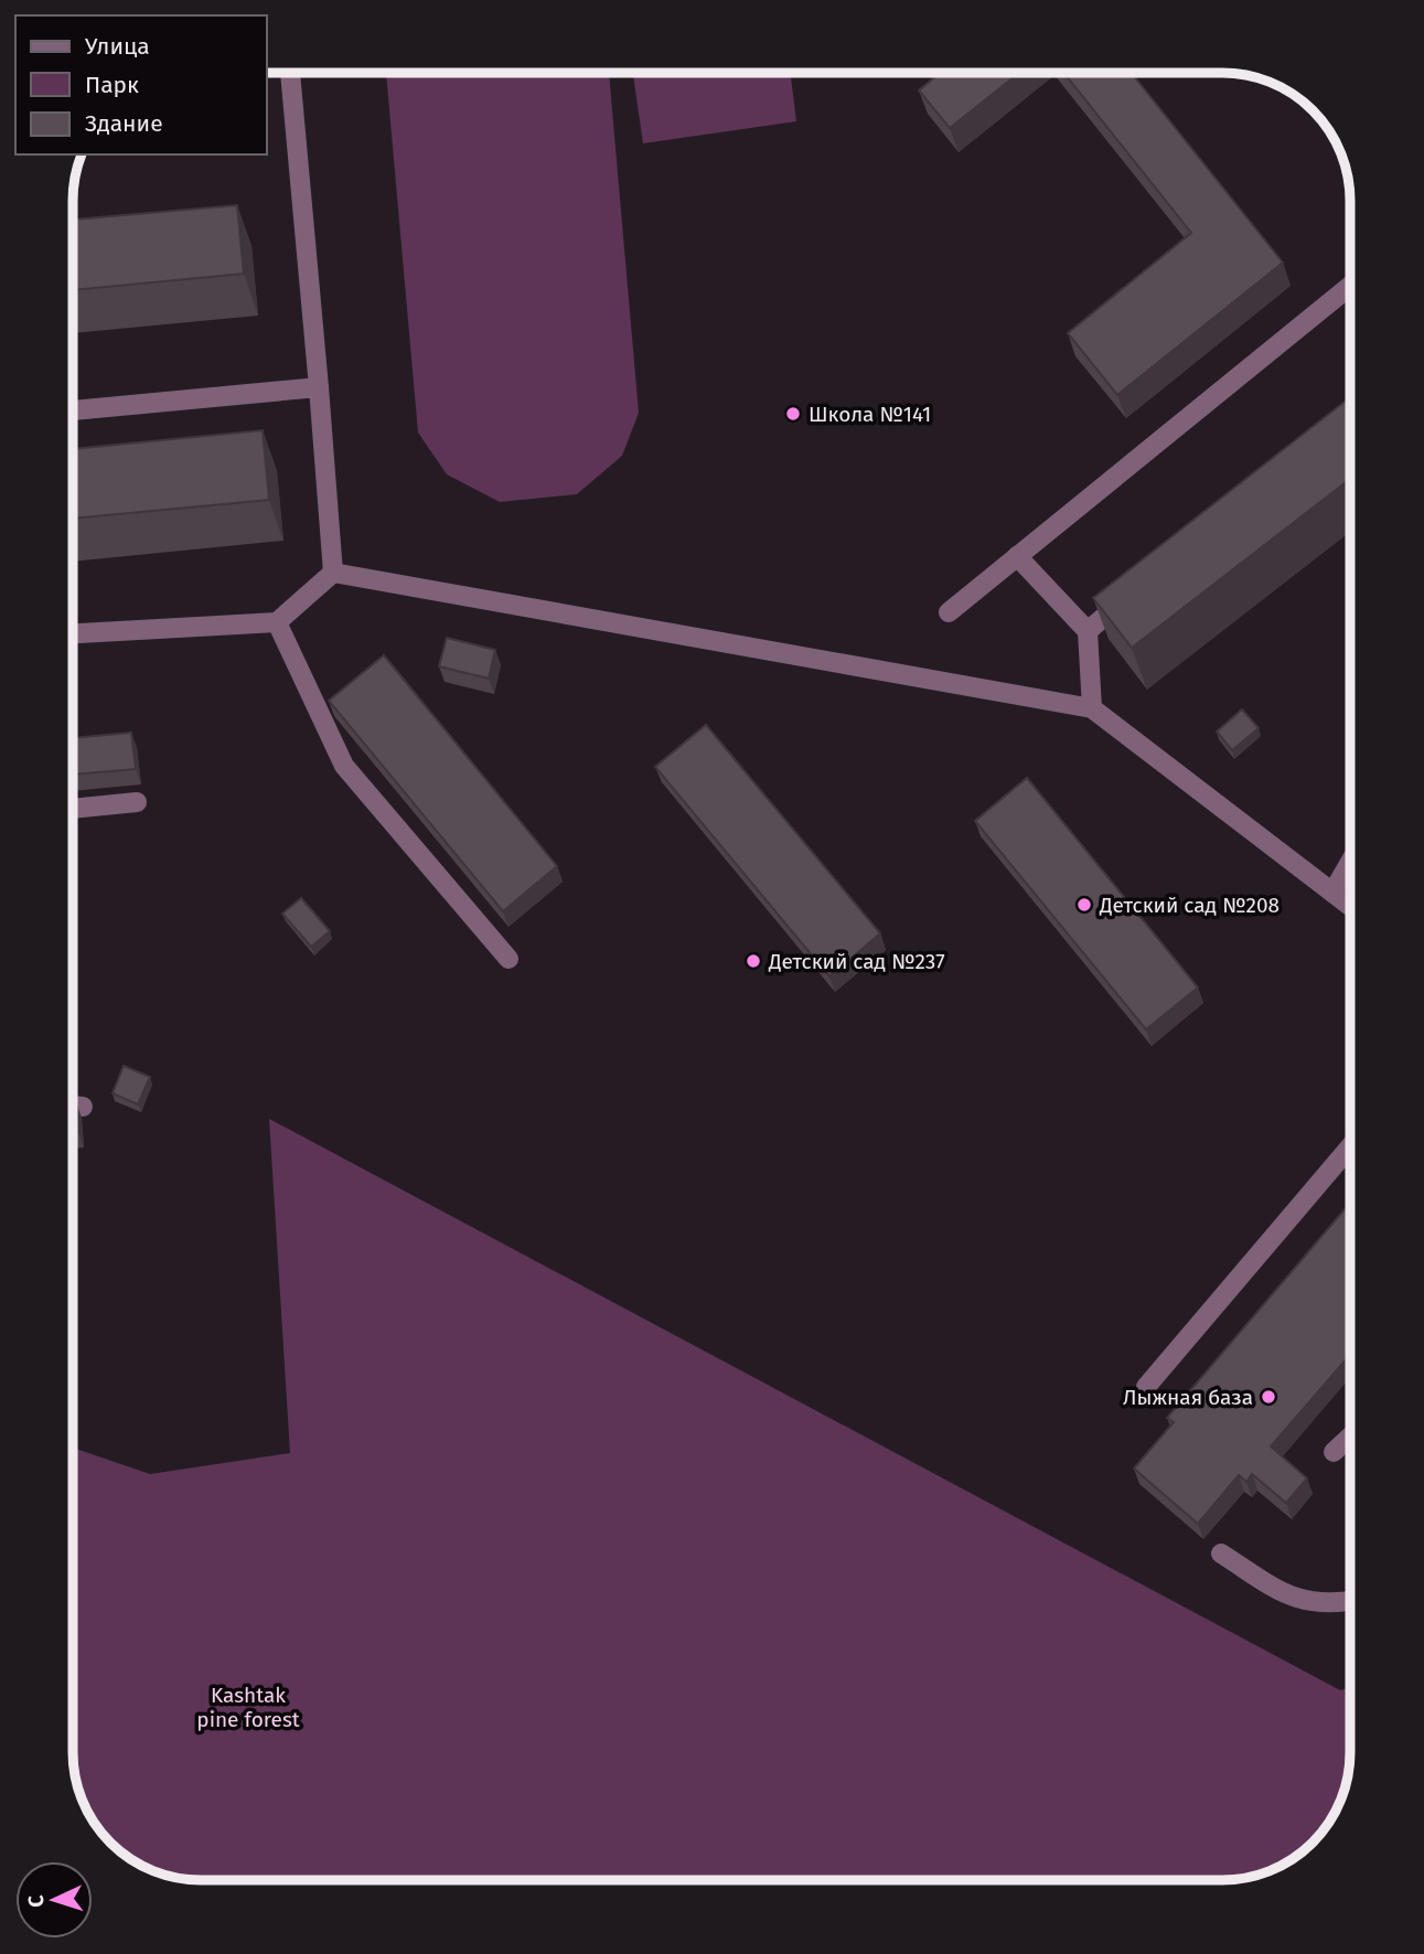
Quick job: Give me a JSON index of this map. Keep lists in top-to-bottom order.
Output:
{
  "parks": ["Kashtak pine forest"],
  "places": [
    "Школа №141",
    "Детский сад №208",
    "Детский сад №237",
    "Лыжная база"
  ],
  "legend": ["Улица", "Парк", "Здание"],
  "north": "left"
}
